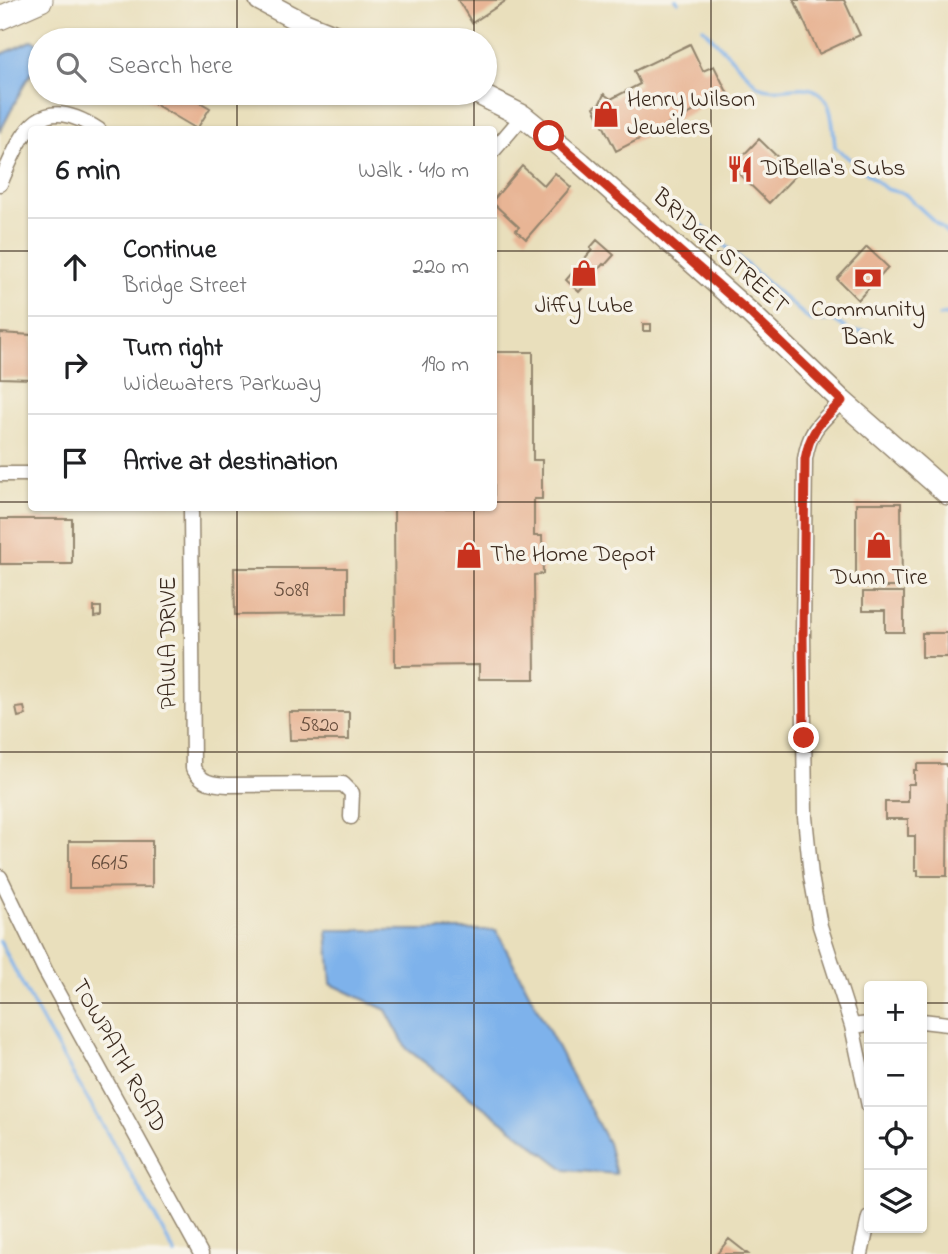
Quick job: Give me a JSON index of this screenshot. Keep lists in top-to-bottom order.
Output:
{
  "streets": {
    "main road": ["BRIDGE STREET"],
    "street": ["PAULA DRIVE", "TOWPATH ROAD"]
  },
  "places": {
    "shop": [
      "Henry Wilson Jewelers",
      "Jiffy Lube",
      "Dunn Tire",
      "The Home Depot"
    ],
    "restaurant": ["DiBella's Subs"],
    "bank": ["Community Bank"]
  },
  "house_numbers": ["5089", "5820", "6615"],
  "page": {
    "search": "Search here",
    "heading": ["6 min", "Walk · 410 m"],
    "list": [
      ["Continue", "Bridge Street", "220 m"],
      ["Turn right", "Widewaters Parkway", "190 m"],
      "Arrive at destination"
    ],
    "map_buttons": ["+", "−"]
  }
}
